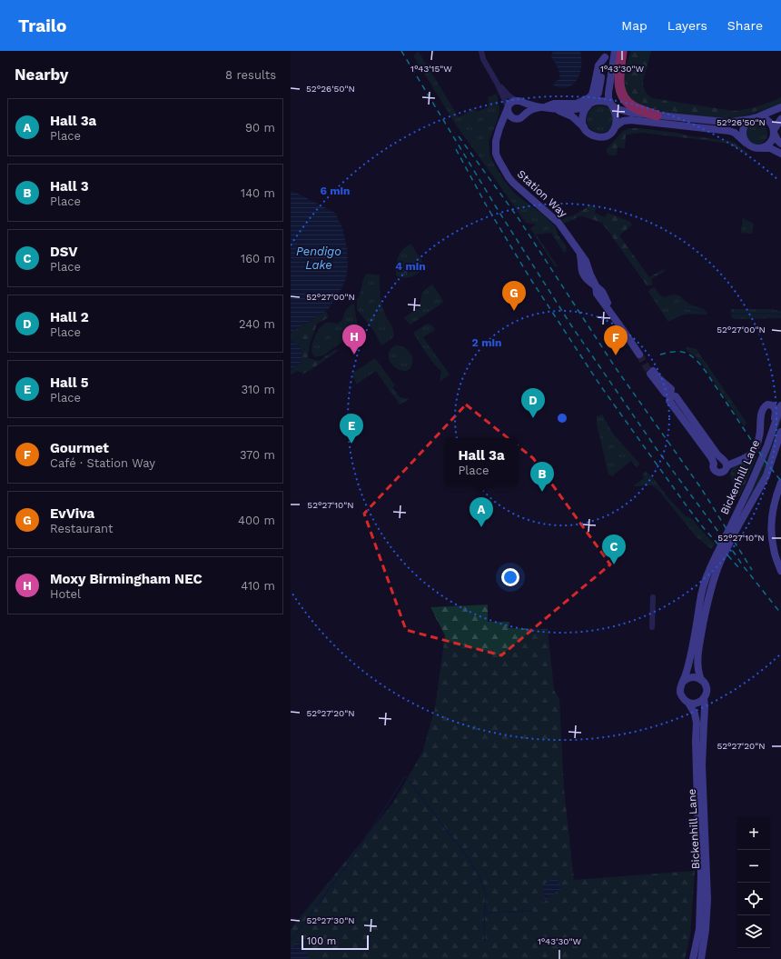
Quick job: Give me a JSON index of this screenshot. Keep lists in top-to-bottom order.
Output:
{
  "streets": {
    "main road": ["Station Way", "Bickenhill Lane"]
  },
  "water": ["Pendigo Lake"],
  "scale_bar": "100 m",
  "page": {
    "header": "Trailo",
    "nav": ["Map", "Layers", "Share"],
    "heading": ["Nearby", "8 results"],
    "list": [
      {
        "mark": "A",
        "name": "Hall 3a",
        "note": "Place",
        "value": "90 m"
      },
      {
        "mark": "B",
        "name": "Hall 3",
        "note": "Place",
        "value": "140 m"
      },
      {
        "mark": "C",
        "name": "DSV",
        "note": "Place",
        "value": "160 m"
      },
      {
        "mark": "D",
        "name": "Hall 2",
        "note": "Place",
        "value": "240 m"
      },
      {
        "mark": "E",
        "name": "Hall 5",
        "note": "Place",
        "value": "310 m"
      },
      {
        "mark": "F",
        "name": "Gourmet",
        "note": "Café · Station Way",
        "value": "370 m"
      },
      {
        "mark": "G",
        "name": "EvViva",
        "note": "Restaurant",
        "value": "400 m"
      },
      {
        "mark": "H",
        "name": "Moxy Birmingham NEC",
        "note": "Hotel",
        "value": "410 m"
      }
    ],
    "pins": [
      "G",
      "H",
      "F",
      "D",
      "E",
      "B",
      "A",
      "C"
    ],
    "popup": ["Hall 3a", "Place"],
    "map_buttons": ["+", "−"],
    "scale": "100 m"
  },
  "coordinates": [
    "1°43'15\"W",
    "1°43'30\"W",
    "52°26'50\"N",
    "52°27'00\"N",
    "52°27'10\"N",
    "52°27'20\"N",
    "52°27'30\"N"
  ],
  "rings": ["6 min", "4 min", "2 min"]
}
